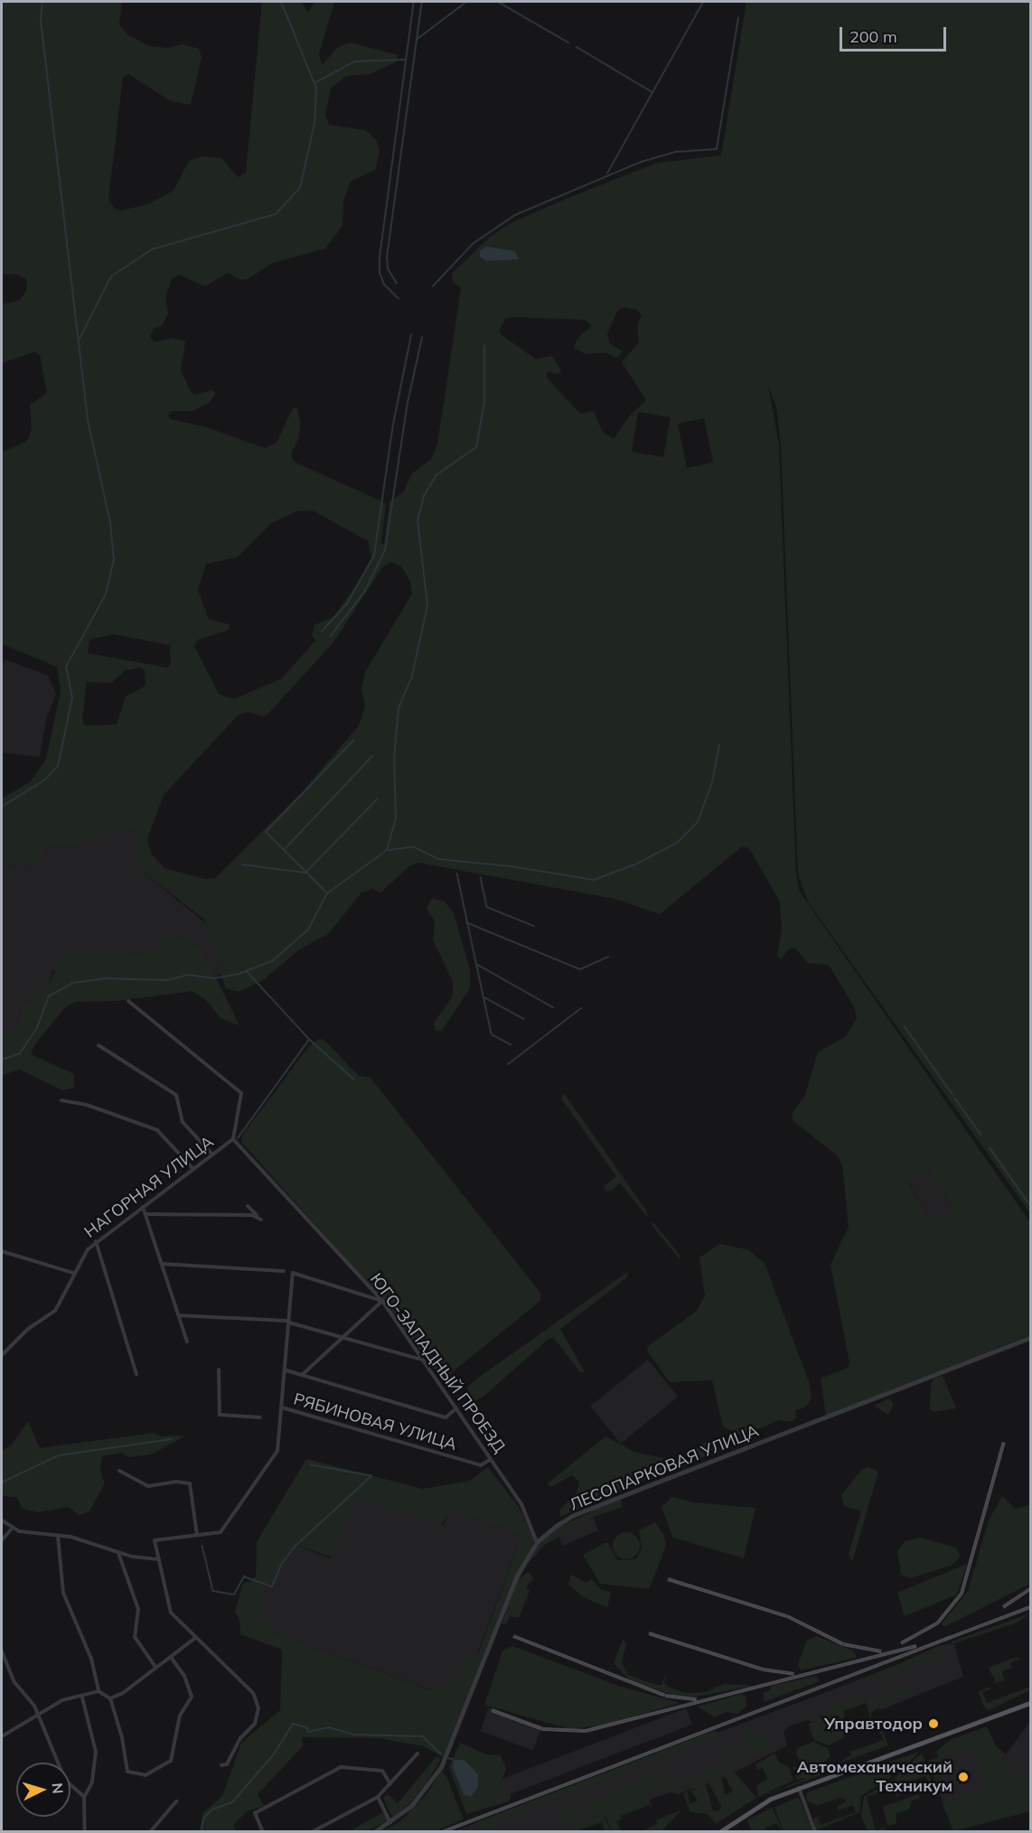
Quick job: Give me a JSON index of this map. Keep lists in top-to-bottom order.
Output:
{
  "streets": {
    "street": [
      "НАГОРНАЯ УЛИЦА",
      "ЮГО-ЗАПАДНЫЙ ПРОЕЗД",
      "РЯБИНОВАЯ УЛИЦА",
      "ЛЕСОПАРКОВАЯ УЛИЦА"
    ]
  },
  "crossings": [
    ["НАГОРНАЯ УЛИЦА", "ЮГО-ЗАПАДНЫЙ ПРОЕЗД"],
    ["ЮГО-ЗАПАДНЫЙ ПРОЕЗД", "РЯБИНОВАЯ УЛИЦА"],
    ["ЮГО-ЗАПАДНЫЙ ПРОЕЗД", "ЛЕСОПАРКОВАЯ УЛИЦА"]
  ],
  "places": ["Управтодор", "Автомеханический Техникум"],
  "scale_bar": "200 m",
  "north": "right"
}
